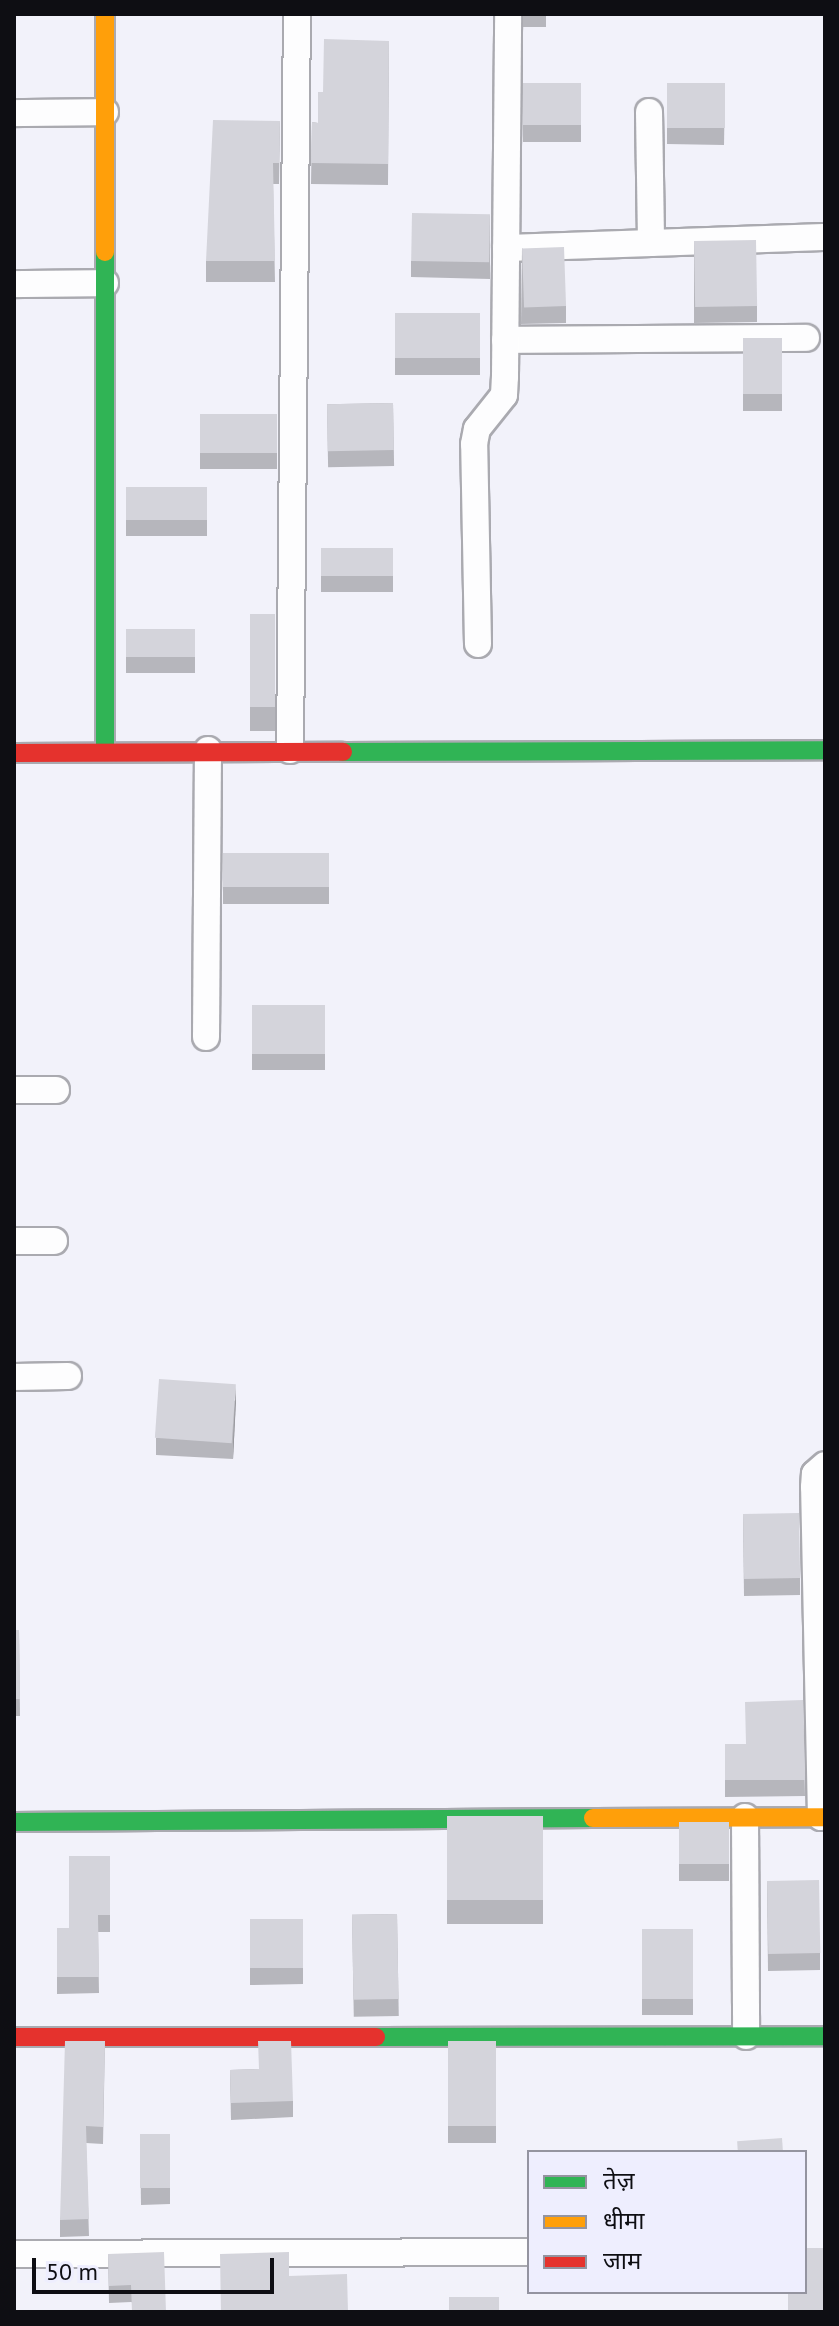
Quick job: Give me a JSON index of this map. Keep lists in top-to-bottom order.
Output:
{
  "legend": ["तेज़", "धीमा", "जाम"],
  "scale_bar": "50 m"
}
